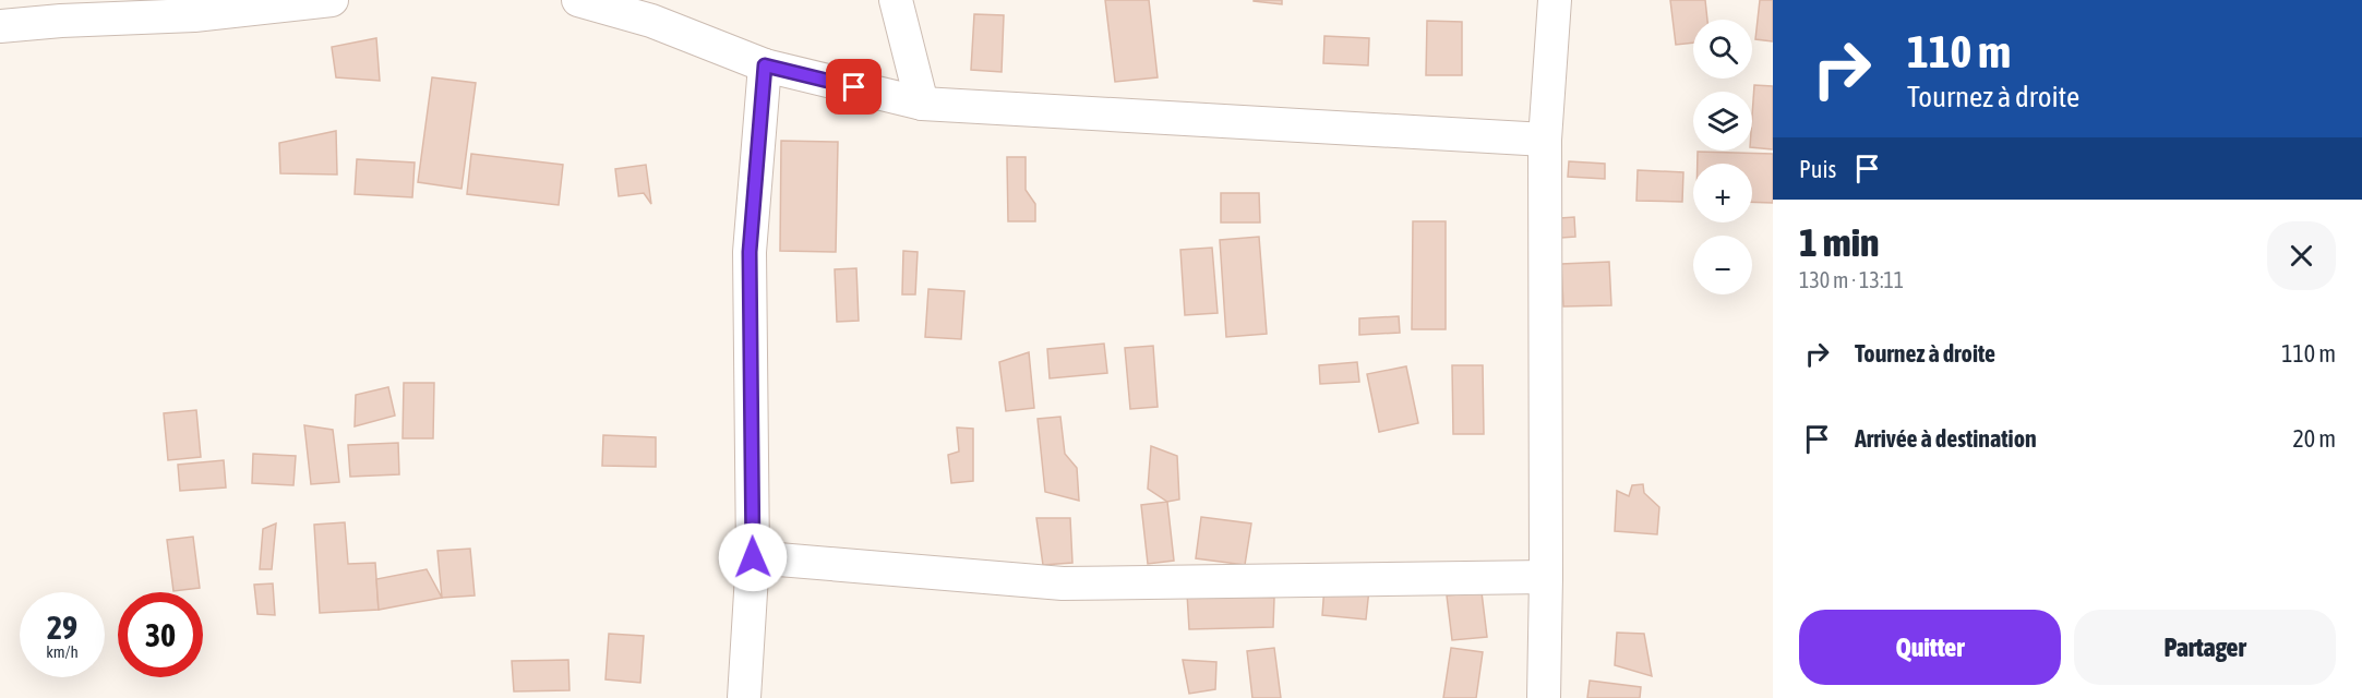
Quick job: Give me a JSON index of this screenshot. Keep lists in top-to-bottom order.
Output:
{
  "page": {
    "turn": ["110 m", "Tournez à droite"],
    "map_buttons": ["+", "−"],
    "then": "Puis",
    "heading": ["1 min", "130 m · 13:11"],
    "list": [
      {
        "name": "Tournez à droite",
        "value": "110 m"
      },
      {
        "name": "Arrivée à destination",
        "value": "20 m"
      }
    ],
    "speed": "29 km/h",
    "limit": "30",
    "buttons": ["Quitter", "Partager"]
  }
}
